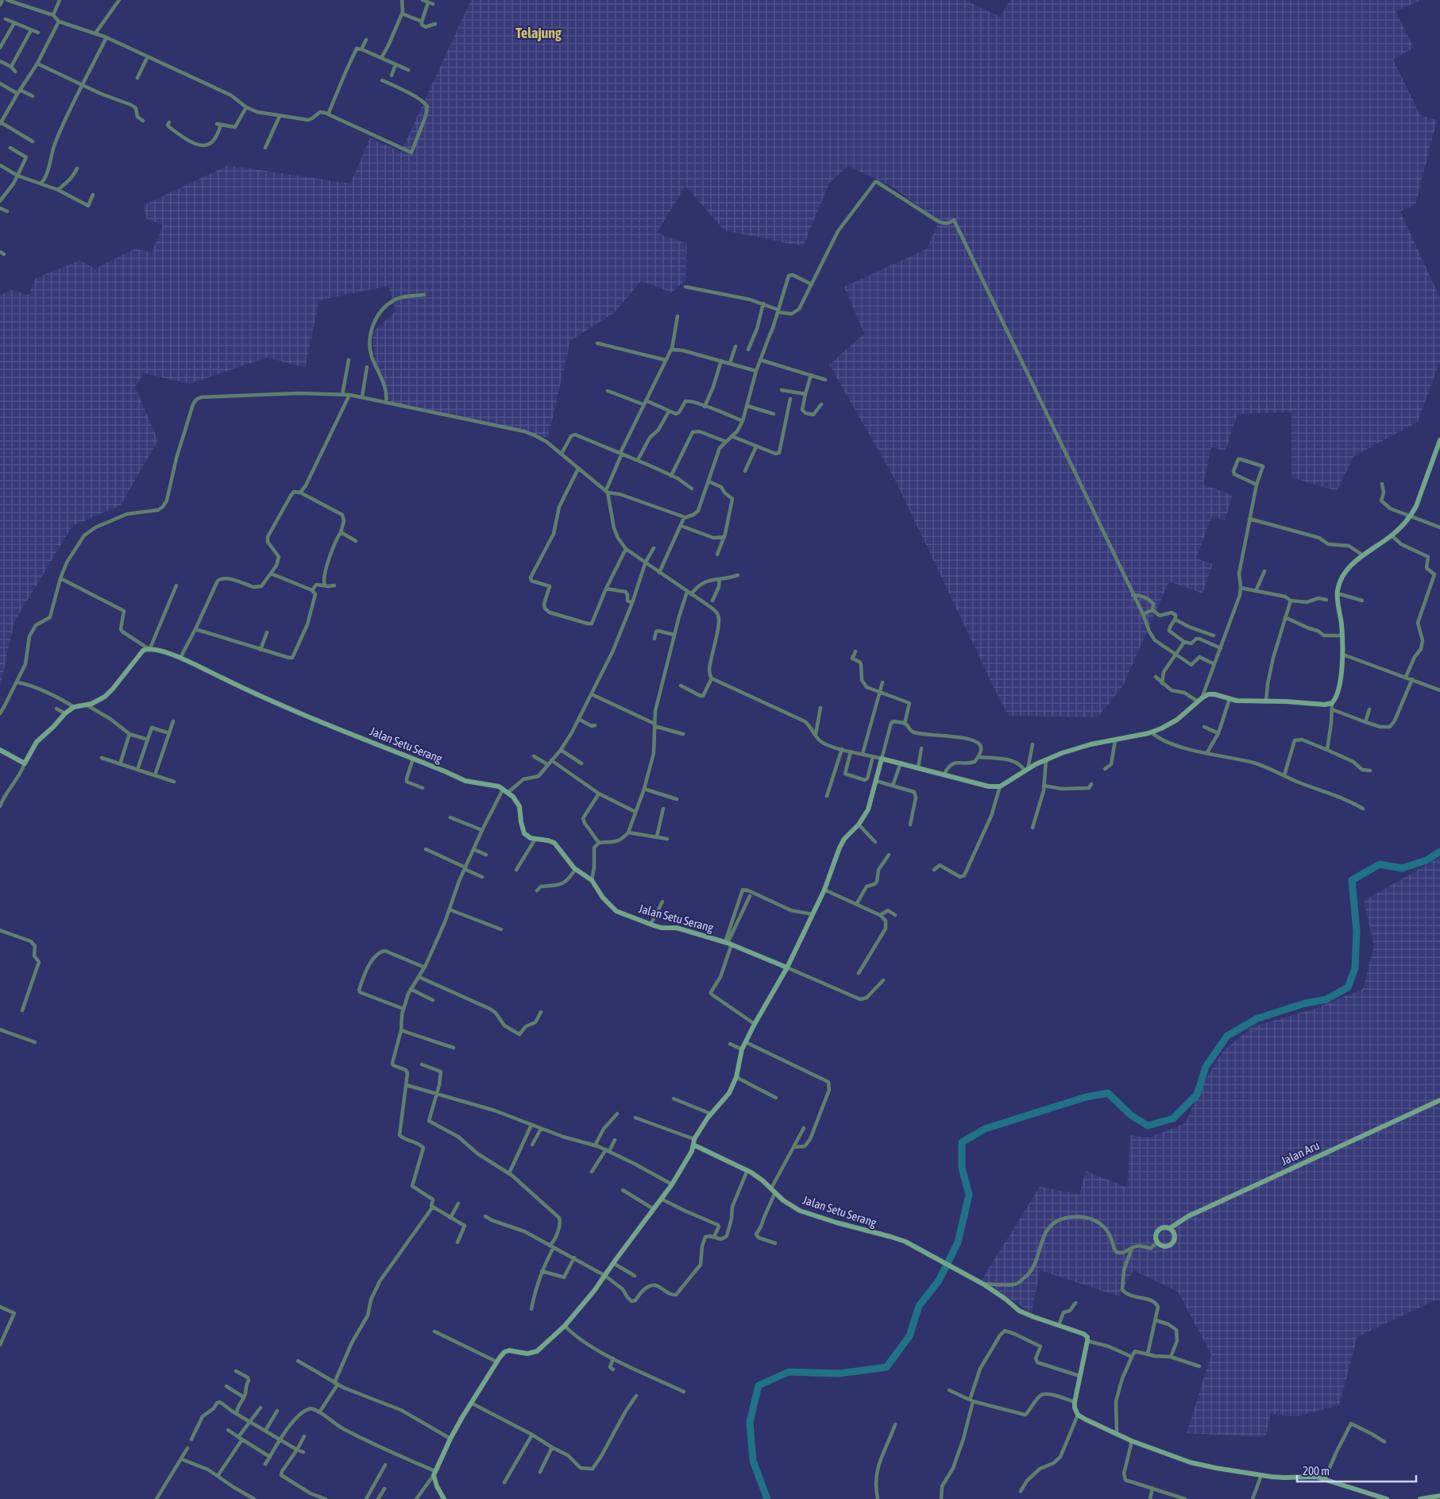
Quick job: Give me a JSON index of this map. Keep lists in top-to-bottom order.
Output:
{
  "streets": {
    "street": ["Jalan Setu Serang", "Jalan Aru"]
  },
  "districts": ["Telajung"],
  "scale_bar": "200 m"
}
